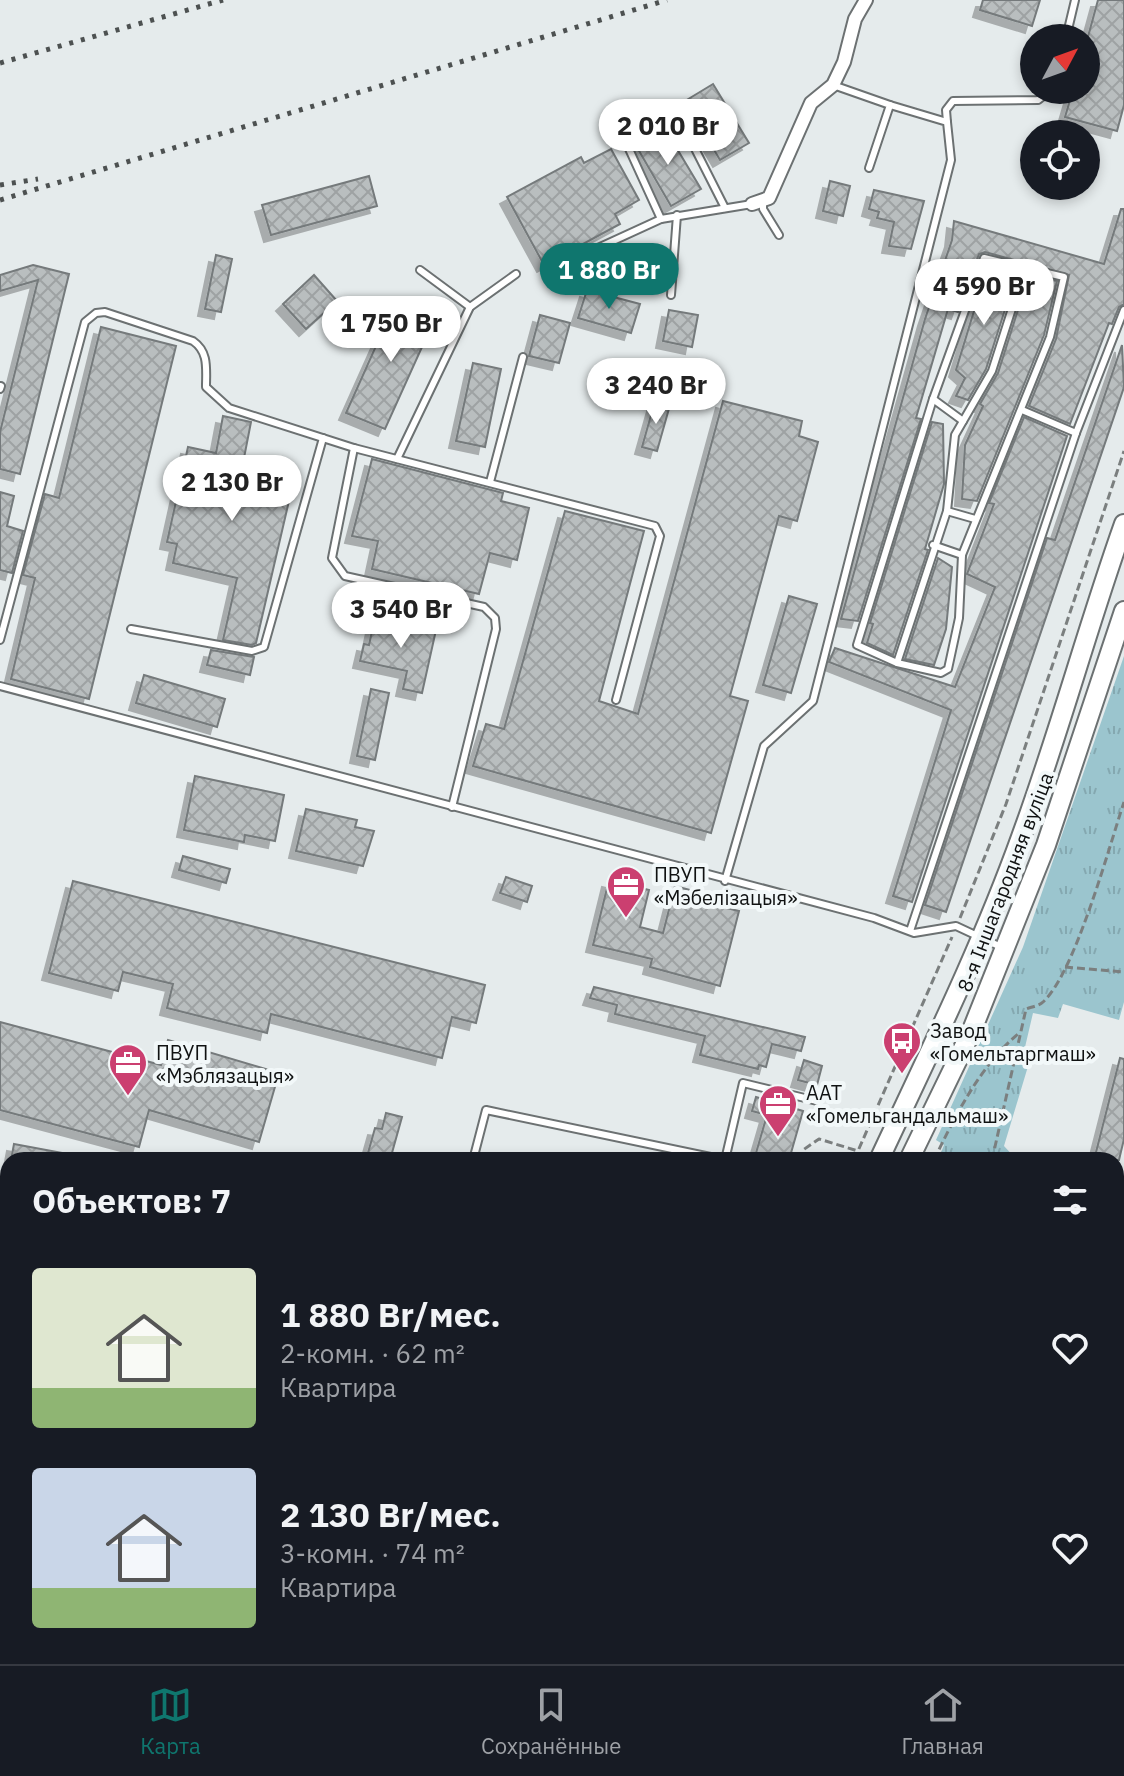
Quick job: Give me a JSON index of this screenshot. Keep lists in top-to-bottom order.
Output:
{
  "streets": {
    "main road": ["8-я Іншагародняя вуліца"]
  },
  "places": {
    "office": ["ПВУП «Мэбелізацыя»", "ПВУП «Мэблязацыя»", "ААТ «Гомельгандальмаш»"],
    "bus stop": ["Завод «Гомельтаргмаш»"]
  },
  "north": "top right",
  "page": {
    "price": [
      "2 010 Br",
      "1 880 Br",
      "4 590 Br",
      "1 750 Br",
      "3 240 Br",
      "2 130 Br",
      "3 540 Br"
    ],
    "heading": "Объектов: 7",
    "list": [
      {
        "name": "1 880 Br/мес.",
        "note": "2-комн. · 62 m² · Квартира"
      },
      {
        "name": "2 130 Br/мес.",
        "note": "3-комн. · 74 m² · Квартира"
      }
    ],
    "tabs": ["Карта", "Сохранённые", "Главная"]
  }
}
